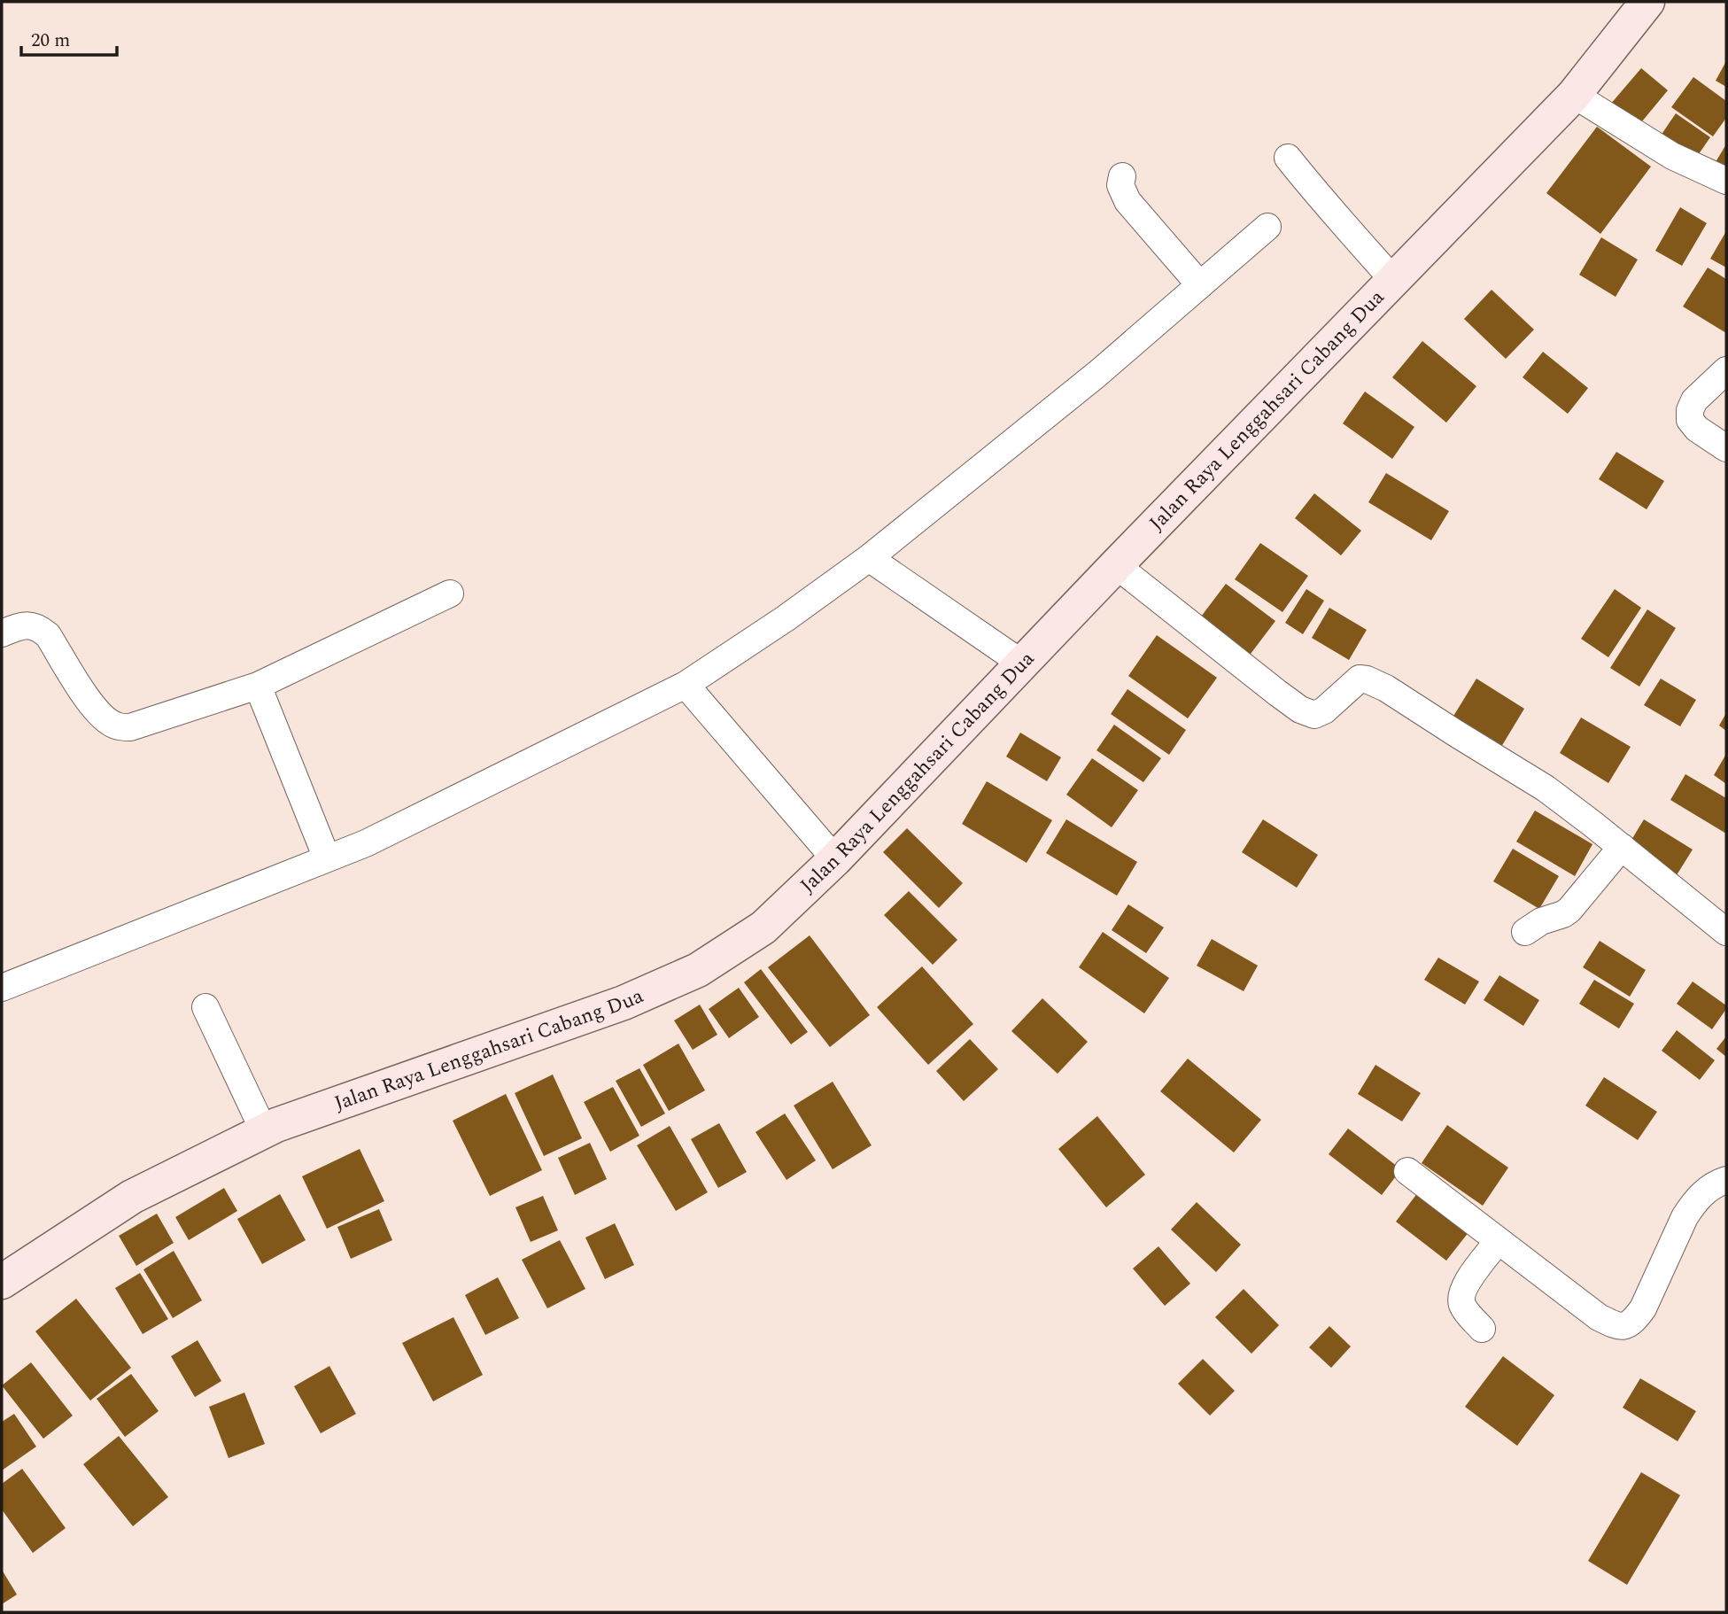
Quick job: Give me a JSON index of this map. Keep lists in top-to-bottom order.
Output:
{
  "streets": {
    "street": ["Jalan Raya Lenggahsari Cabang Dua"]
  },
  "scale_bar": "20 m"
}
